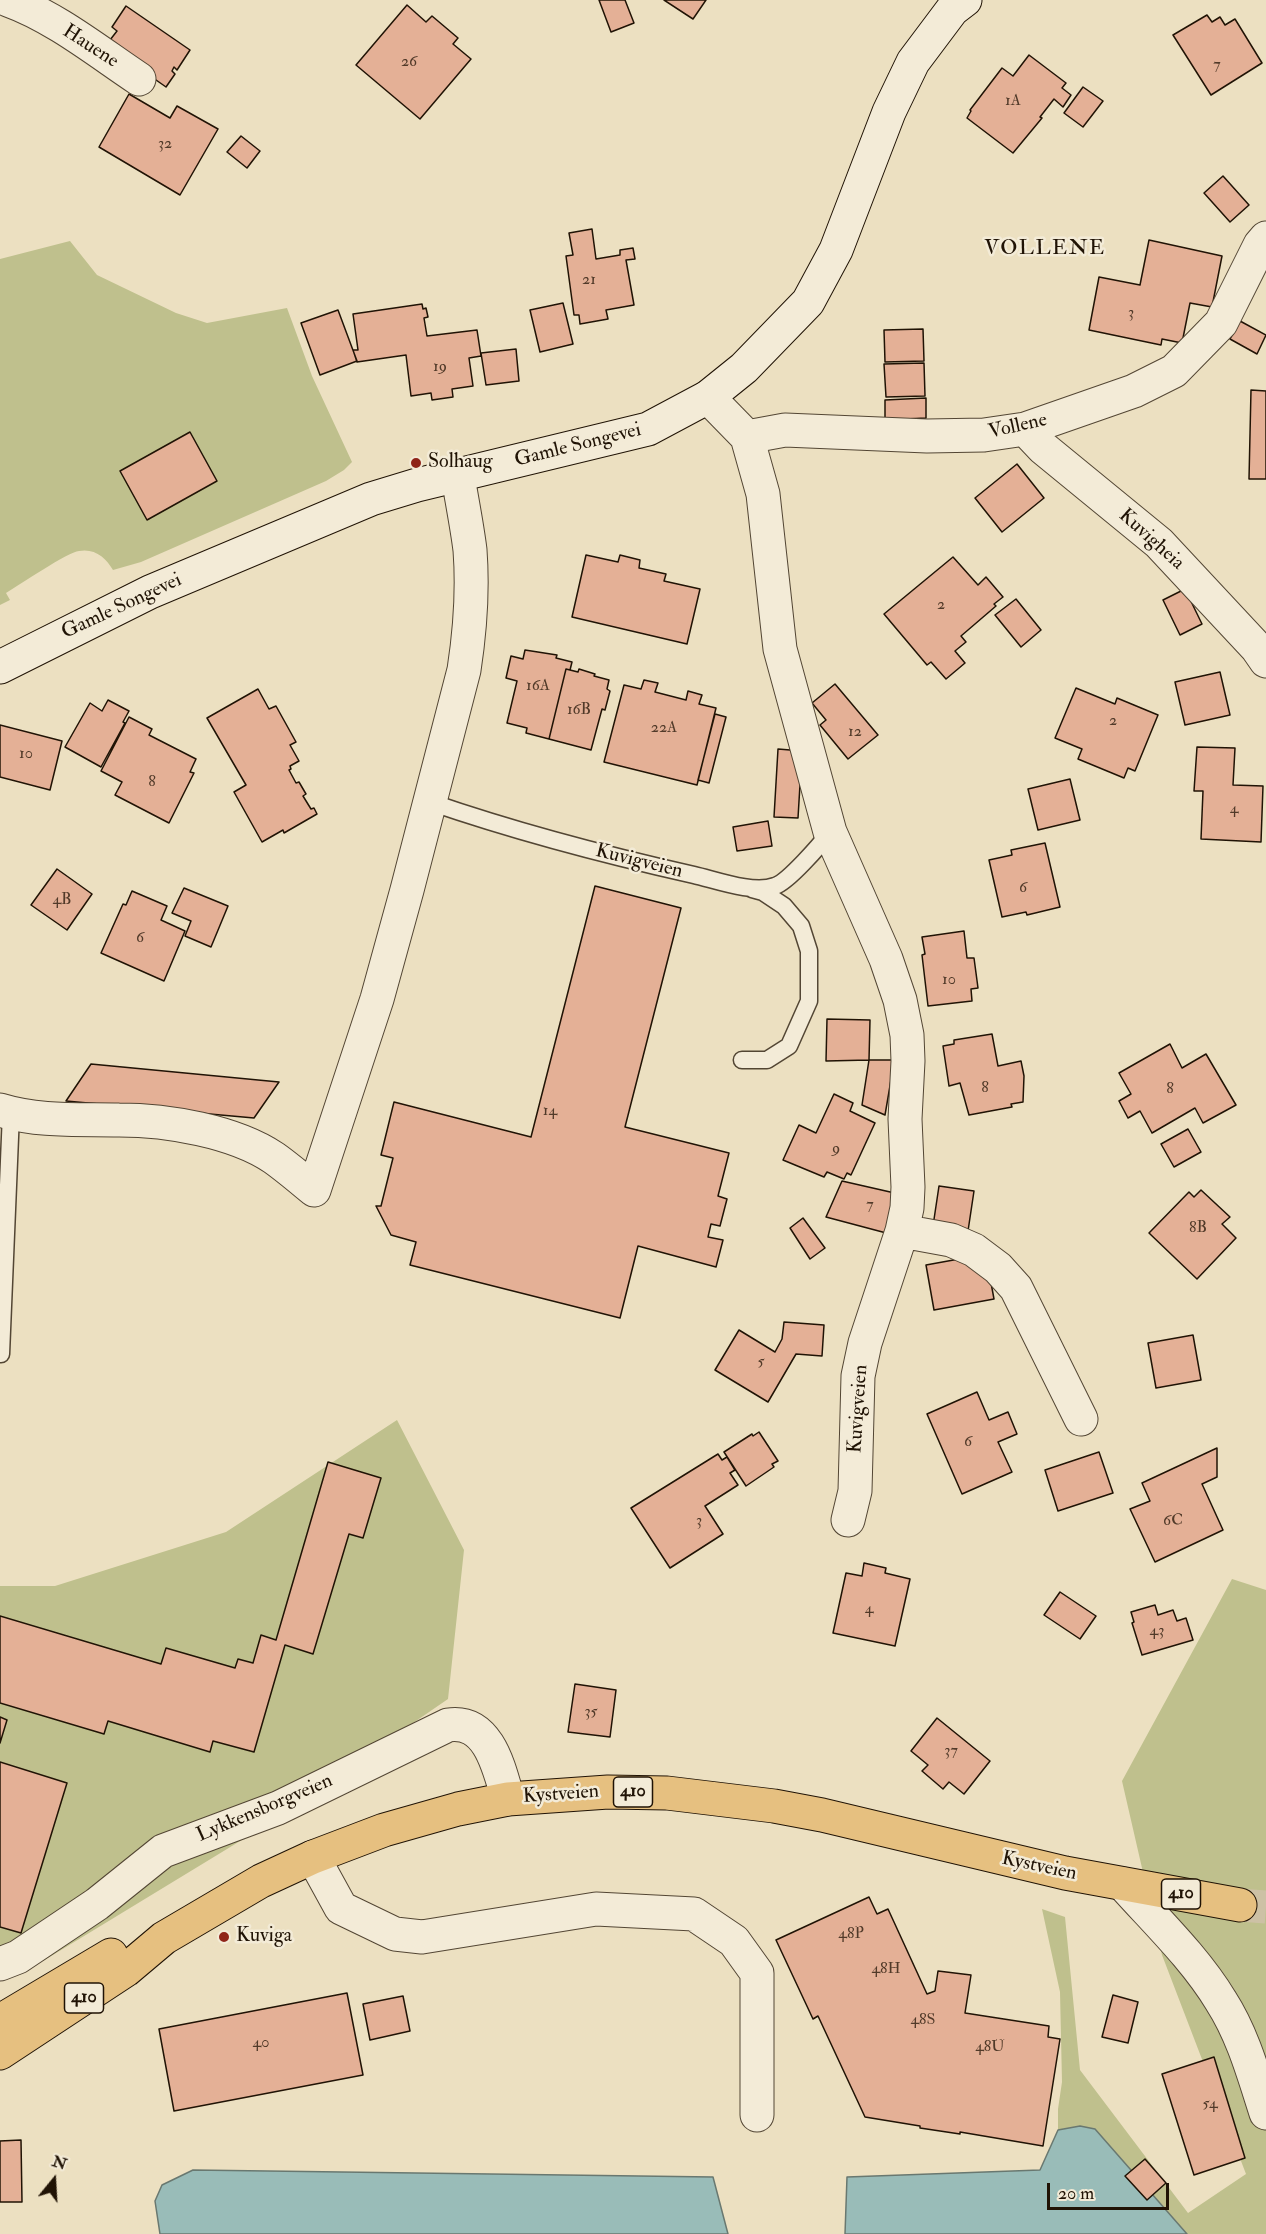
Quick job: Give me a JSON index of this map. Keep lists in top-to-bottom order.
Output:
{
  "streets": {
    "main road": ["410", "Kystveien"],
    "street": [
      "Hauene",
      "Vollene",
      "Gamle Songevei",
      "Kuvigheia",
      "Kuvigveien",
      "Lykkensborgveien"
    ]
  },
  "crossings": [
    ["Vollene", "Kuvigheia"],
    ["Vollene", "Kuvigveien"],
    ["Kystveien", "Lykkensborgveien"]
  ],
  "districts": ["VOLLENE"],
  "places": ["Solhaug", "Kuviga"],
  "house_numbers": [
    "26",
    "7",
    "1A",
    "32",
    "21",
    "3",
    "19",
    "2",
    "16A",
    "16B",
    "2",
    "22A",
    "12",
    "10",
    "8",
    "4",
    "6",
    "4B",
    "6",
    "10",
    "8",
    "8",
    "14",
    "9",
    "7",
    "8B",
    "5",
    "6",
    "3",
    "6C",
    "4",
    "43",
    "35",
    "37",
    "48P",
    "48H",
    "48S",
    "40",
    "48U",
    "54"
  ],
  "scale_bar": "20 m",
  "north": "top"
}
